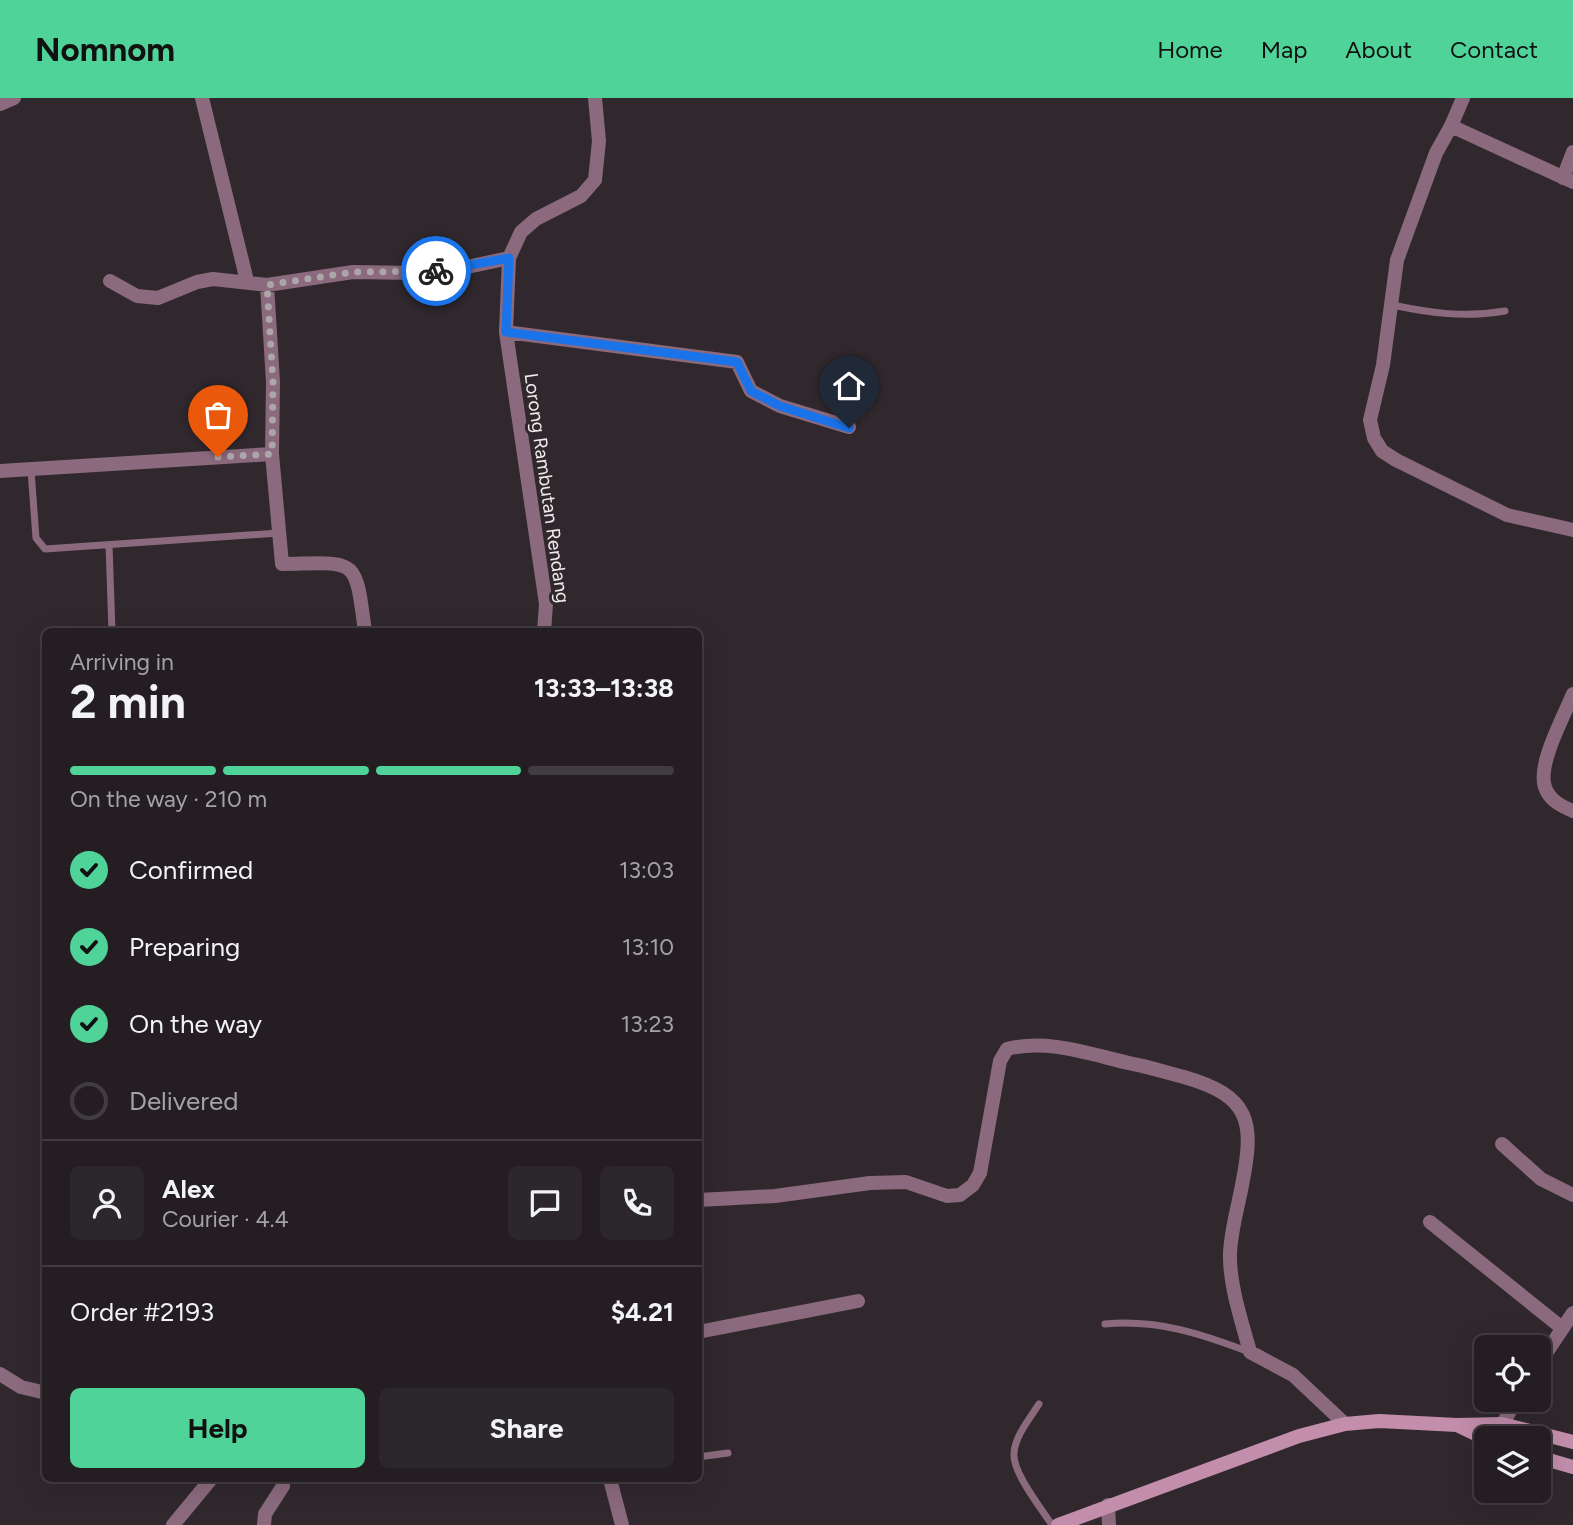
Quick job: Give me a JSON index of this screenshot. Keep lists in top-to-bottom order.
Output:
{
  "streets": {
    "street": ["Lorong Rambutan Rendang"]
  },
  "page": {
    "header": "Nomnom",
    "nav": [
      "Home",
      "Map",
      "About",
      "Contact"
    ],
    "heading": ["2 min", "Arriving in", "13:33–13:38"],
    "panel": [
      "Alex",
      "Courier · 4.4",
      "Order #2193",
      "$4.21"
    ],
    "bar": "On the way · 210 m",
    "list": [
      ["Confirmed", "13:03"],
      ["Preparing", "13:10"],
      ["On the way", "13:23"],
      "Delivered"
    ],
    "buttons": ["Help", "Share"]
  }
}
